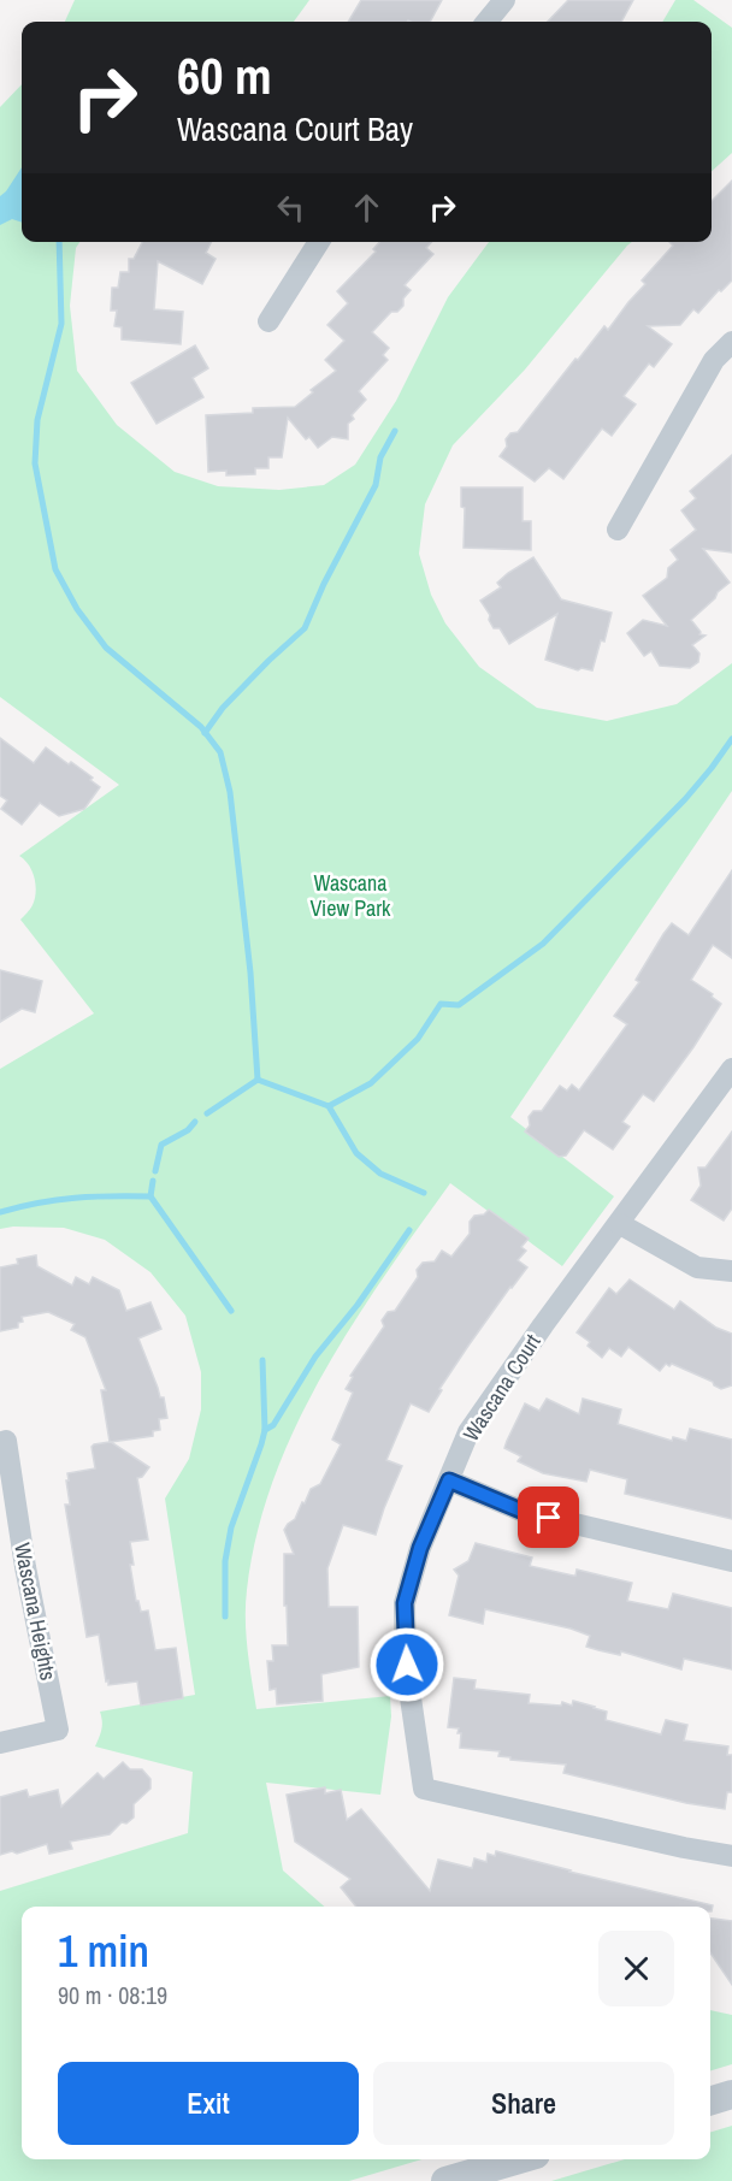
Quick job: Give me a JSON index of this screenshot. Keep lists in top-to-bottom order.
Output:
{
  "streets": {
    "street": ["Wascana Court", "Wascana Heights"]
  },
  "parks": ["Wascana View Park"],
  "page": {
    "turn": ["60 m", "Wascana Court Bay"],
    "heading": ["1 min", "90 m · 08:19"],
    "buttons": ["Exit", "Share"]
  }
}
